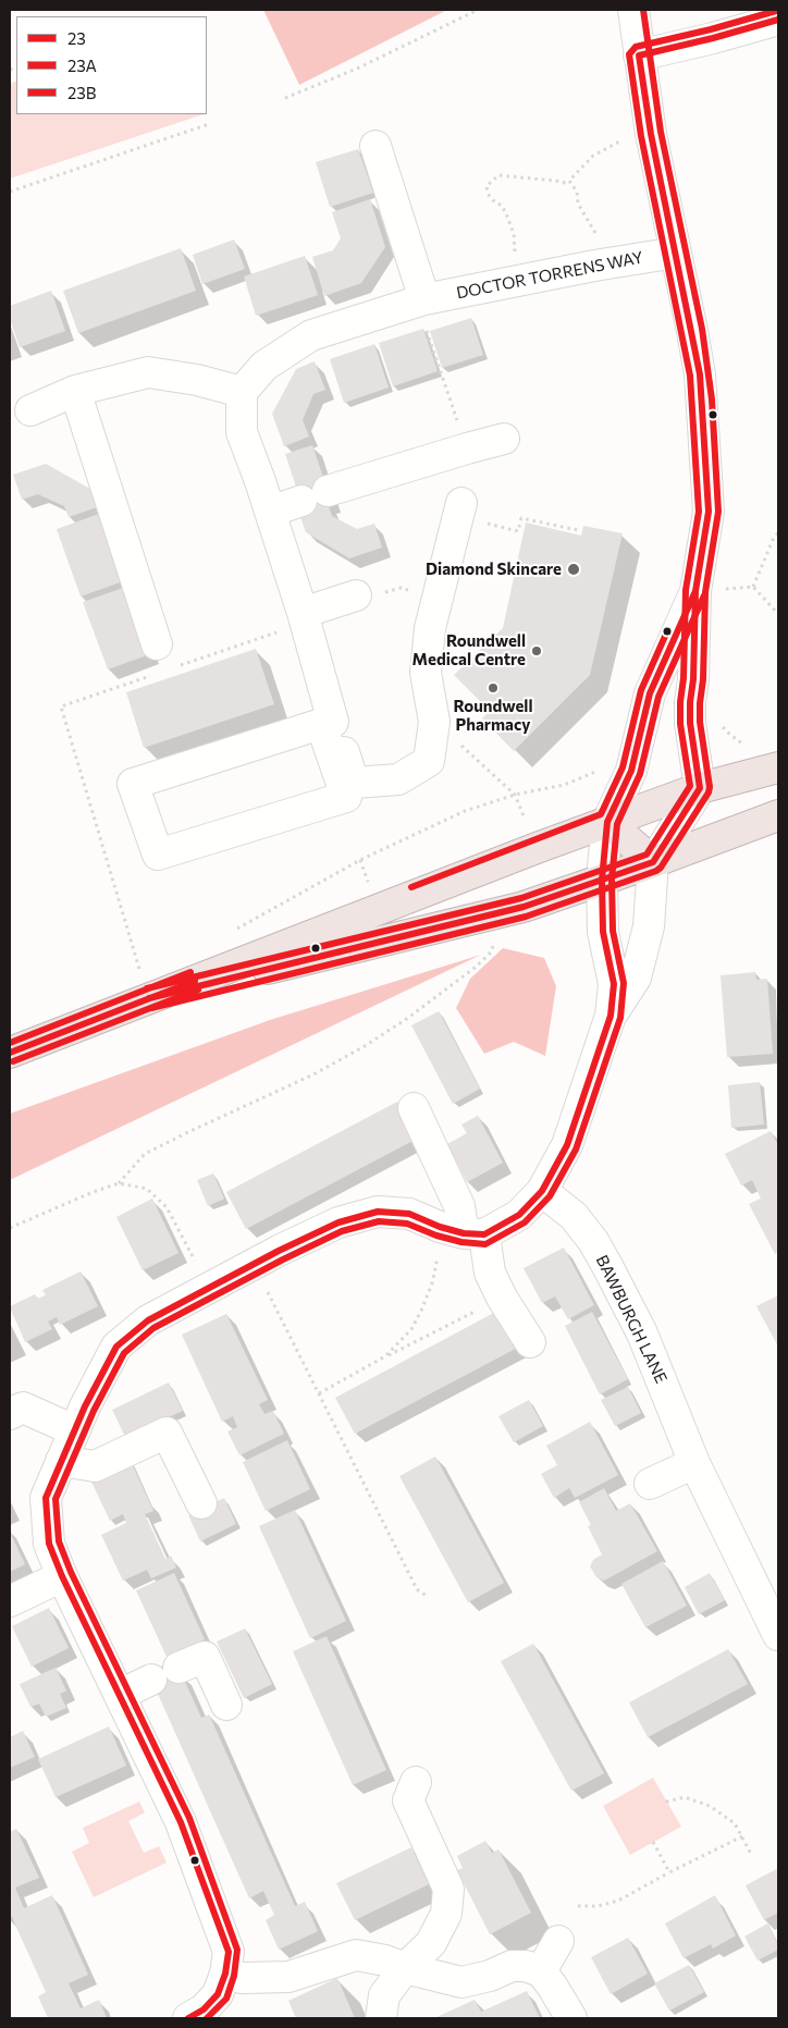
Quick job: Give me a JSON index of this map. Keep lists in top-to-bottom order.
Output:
{
  "streets": {
    "street": ["DOCTOR TORRENS WAY", "BAWBURGH LANE"]
  },
  "places": ["Diamond Skincare", "Roundwell Medical Centre", "Roundwell Pharmacy"],
  "lines": ["transit line 23A", "transit line 23B", "transit line 23"],
  "legend": ["23", "23A", "23B"]
}
